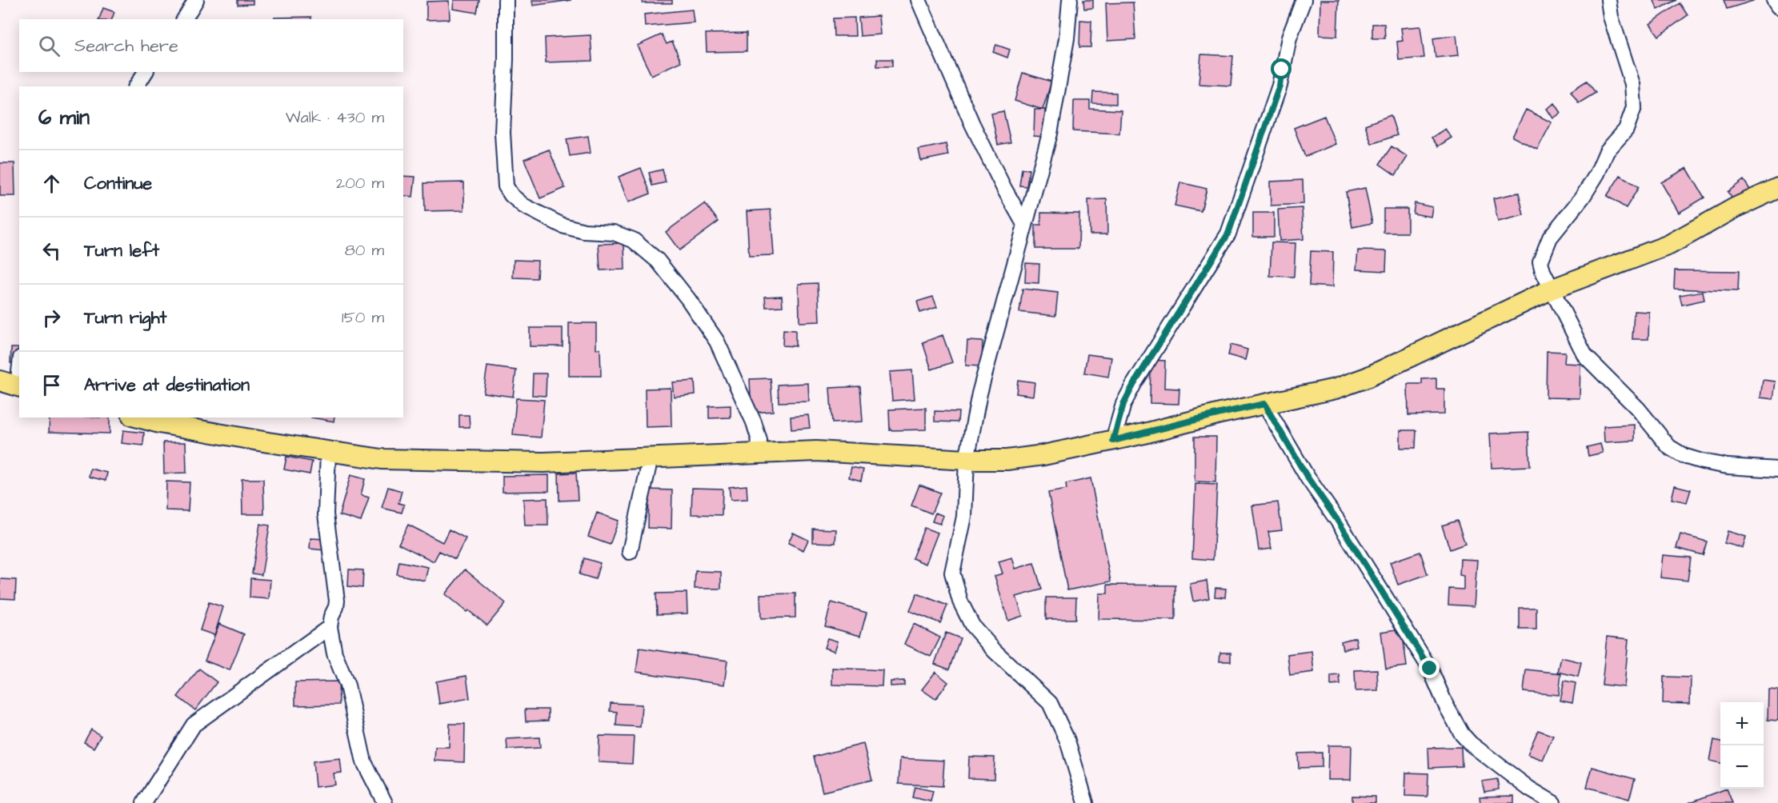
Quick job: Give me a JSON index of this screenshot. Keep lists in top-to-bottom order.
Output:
{
  "page": {
    "search": "Search here",
    "heading": ["6 min", "Walk · 430 m"],
    "list": [
      ["Continue", "200 m"],
      ["Turn left", "80 m"],
      ["Turn right", "150 m"],
      "Arrive at destination"
    ],
    "map_buttons": ["+", "−"]
  }
}
